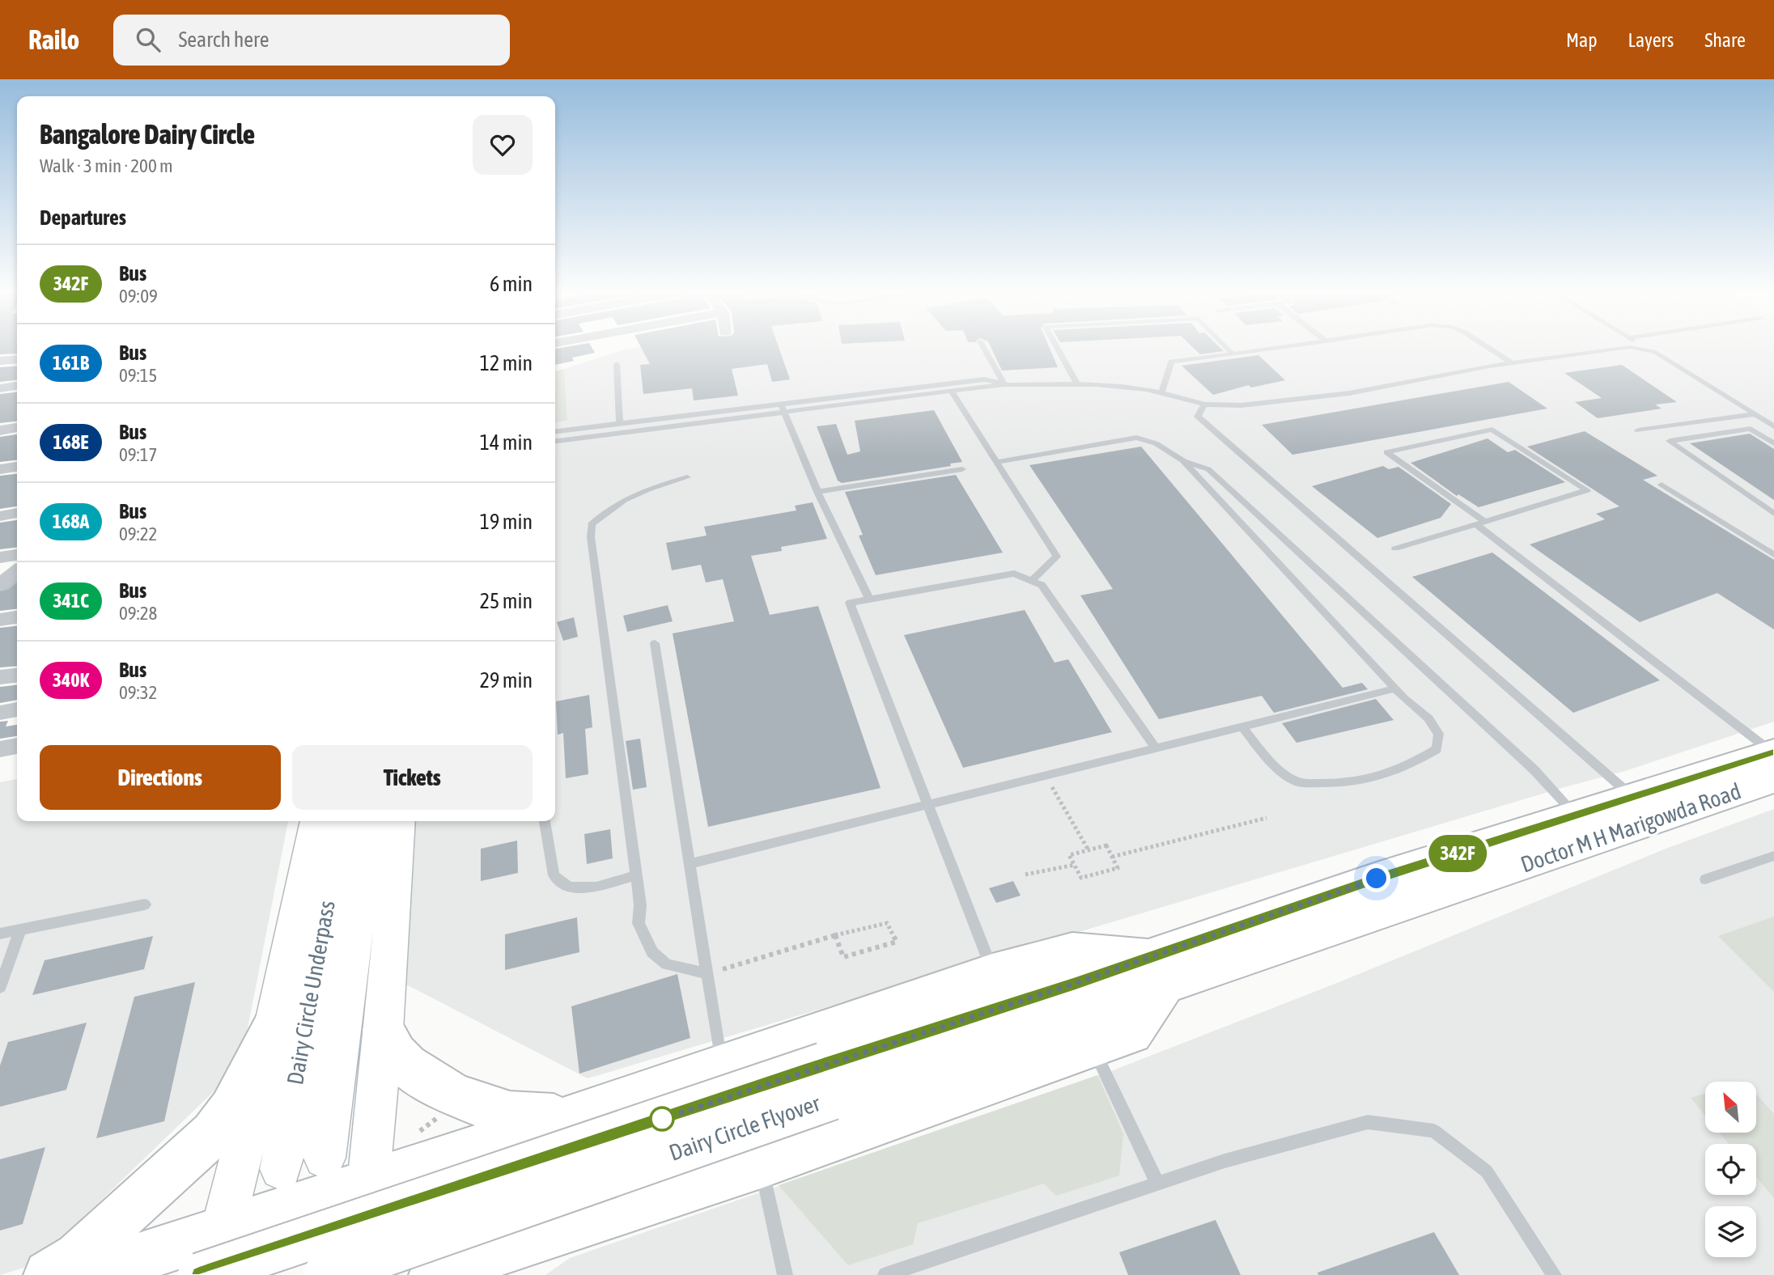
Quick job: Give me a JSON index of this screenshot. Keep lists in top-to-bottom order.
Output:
{
  "streets": {
    "main road": ["Doctor M H Marigowda Road", "Dairy Circle Underpass", "Dairy Circle Flyover"]
  },
  "crossings": [
    ["Doctor M H Marigowda Road", "Dairy Circle Flyover"]
  ],
  "lines": ["bus line 342F"],
  "north": "top left",
  "page": {
    "header": "Railo",
    "search": "Search here",
    "nav": ["Map", "Layers", "Share"],
    "on_map": "342F",
    "heading": [
      ["Bangalore Dairy Circle", "Walk · 3 min · 200 m"],
      "Departures"
    ],
    "list": [
      {
        "mark": "342F",
        "name": "Bus",
        "note": "09:09",
        "value": "6 min"
      },
      {
        "mark": "161B",
        "name": "Bus",
        "note": "09:15",
        "value": "12 min"
      },
      {
        "mark": "168E",
        "name": "Bus",
        "note": "09:17",
        "value": "14 min"
      },
      {
        "mark": "168A",
        "name": "Bus",
        "note": "09:22",
        "value": "19 min"
      },
      {
        "mark": "341C",
        "name": "Bus",
        "note": "09:28",
        "value": "25 min"
      },
      {
        "mark": "340K",
        "name": "Bus",
        "note": "09:32",
        "value": "29 min"
      }
    ],
    "buttons": ["Directions", "Tickets"]
  }
}
